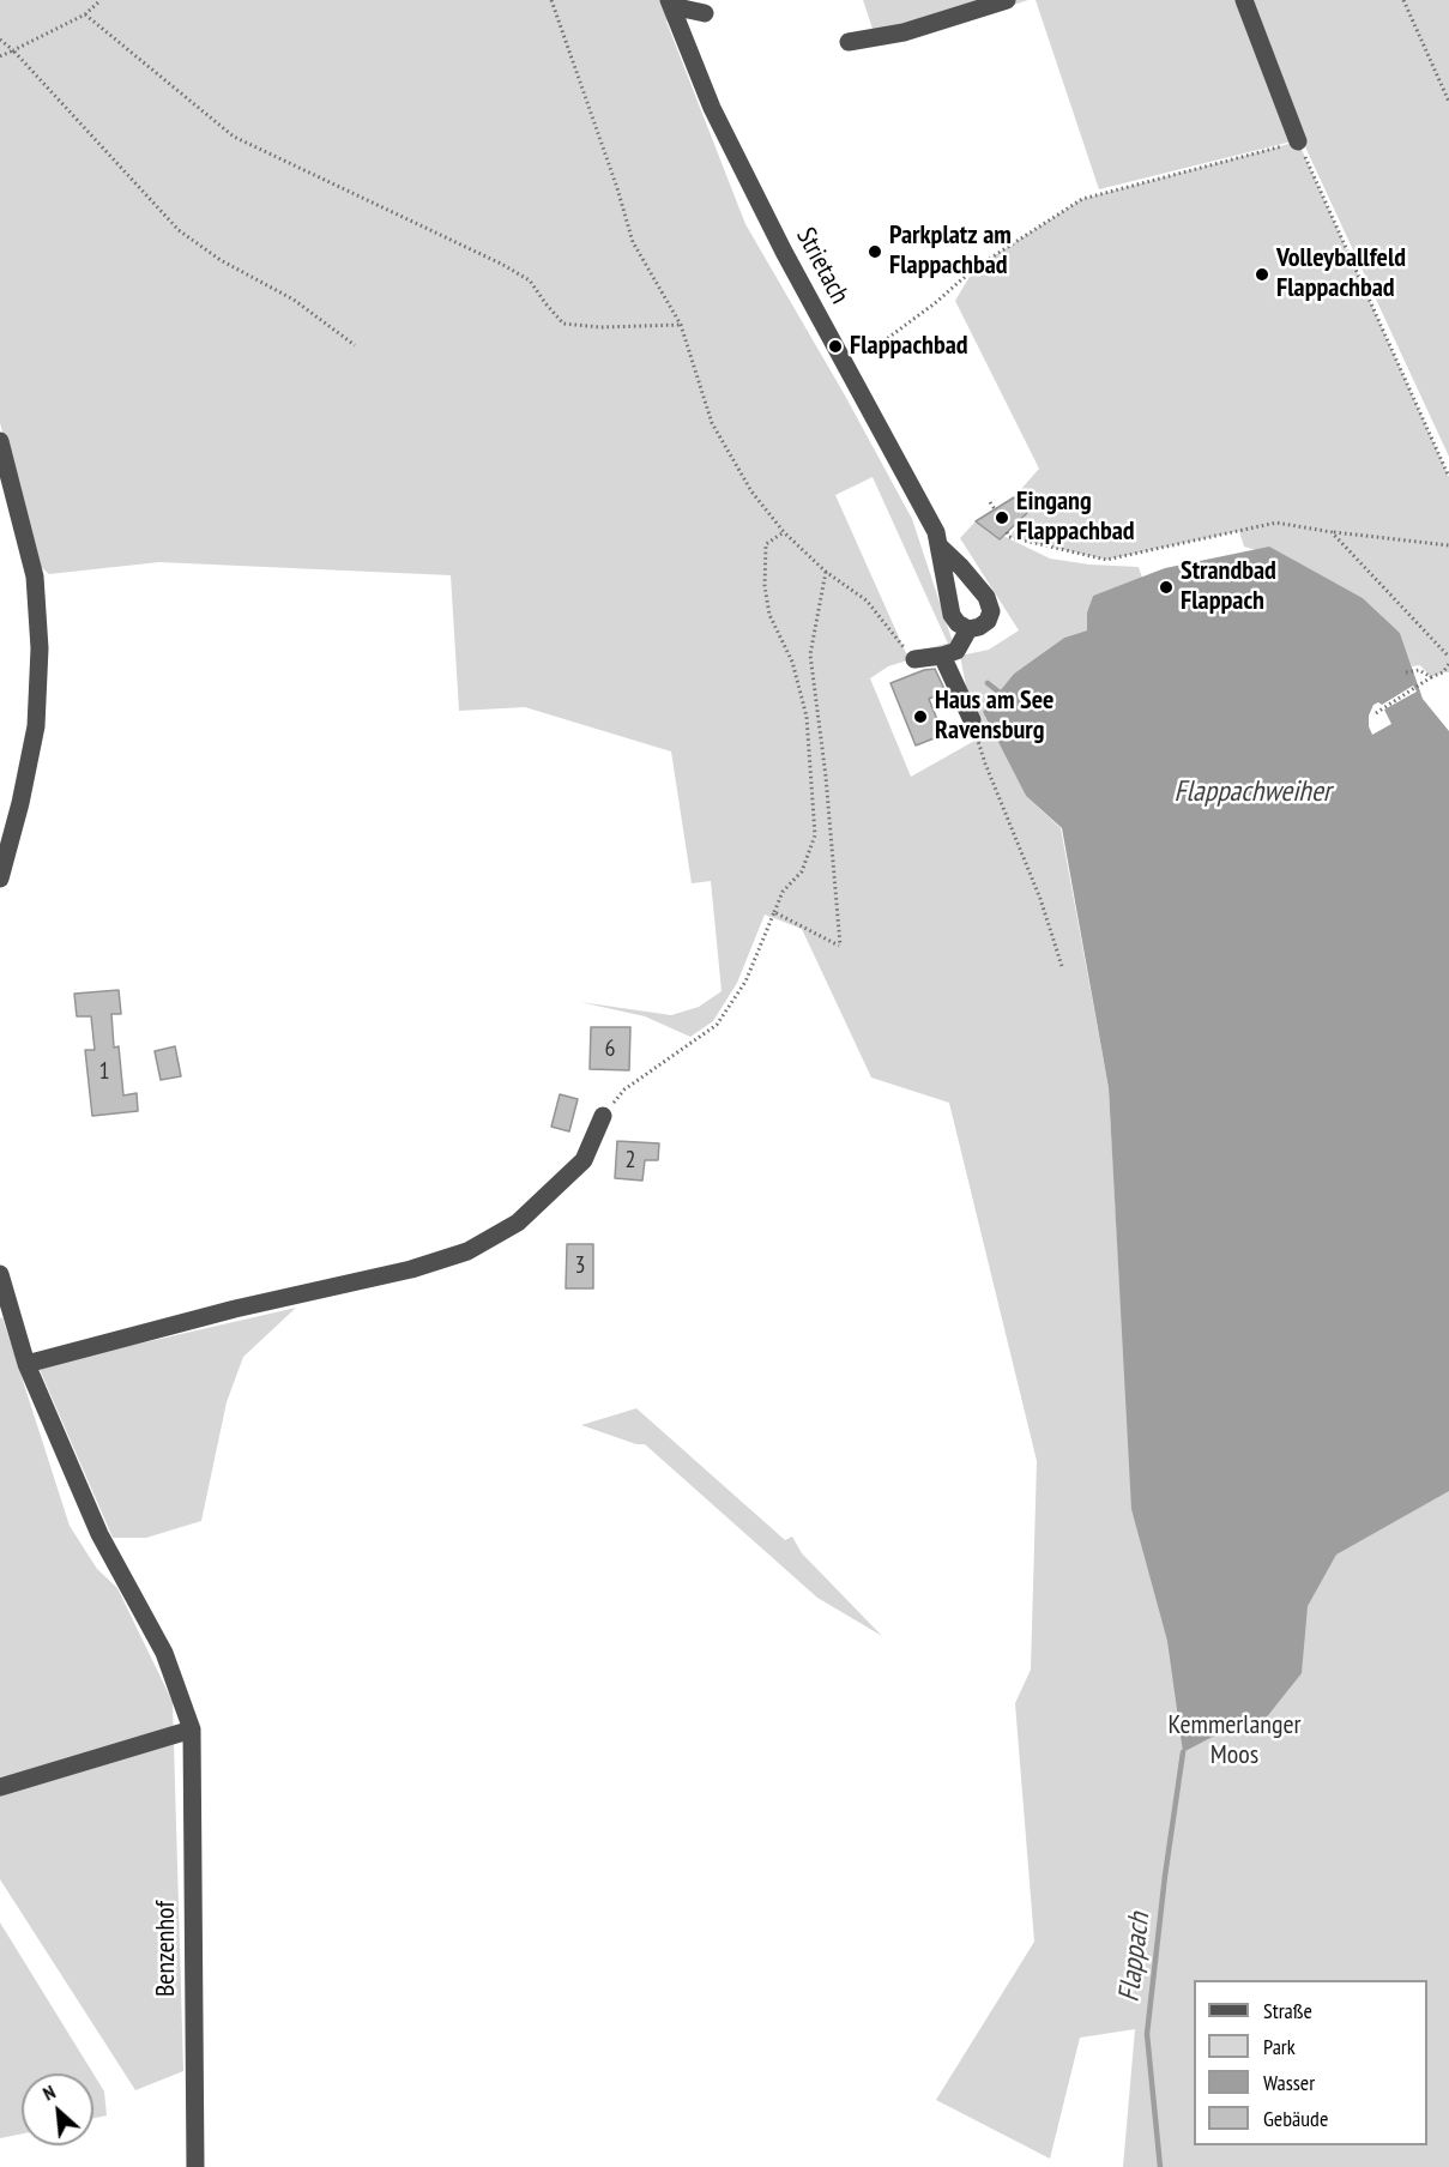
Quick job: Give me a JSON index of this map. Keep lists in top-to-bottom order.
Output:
{
  "streets": {
    "street": ["Strietach", "Benzenhof"]
  },
  "water": ["Flappachweiher", "Flappach"],
  "parks": ["Kemmerlanger Moos"],
  "places": [
    "Parkplatz am Flappachbad",
    "Volleyballfeld Flappachbad",
    "Flappachbad",
    "Eingang Flappachbad",
    "Strandbad Flappach",
    "Haus am See Ravensburg"
  ],
  "house_numbers": [
    "6",
    "1",
    "2",
    "3"
  ],
  "legend": [
    "Straße",
    "Park",
    "Wasser",
    "Gebäude"
  ],
  "north": "top left"
}
